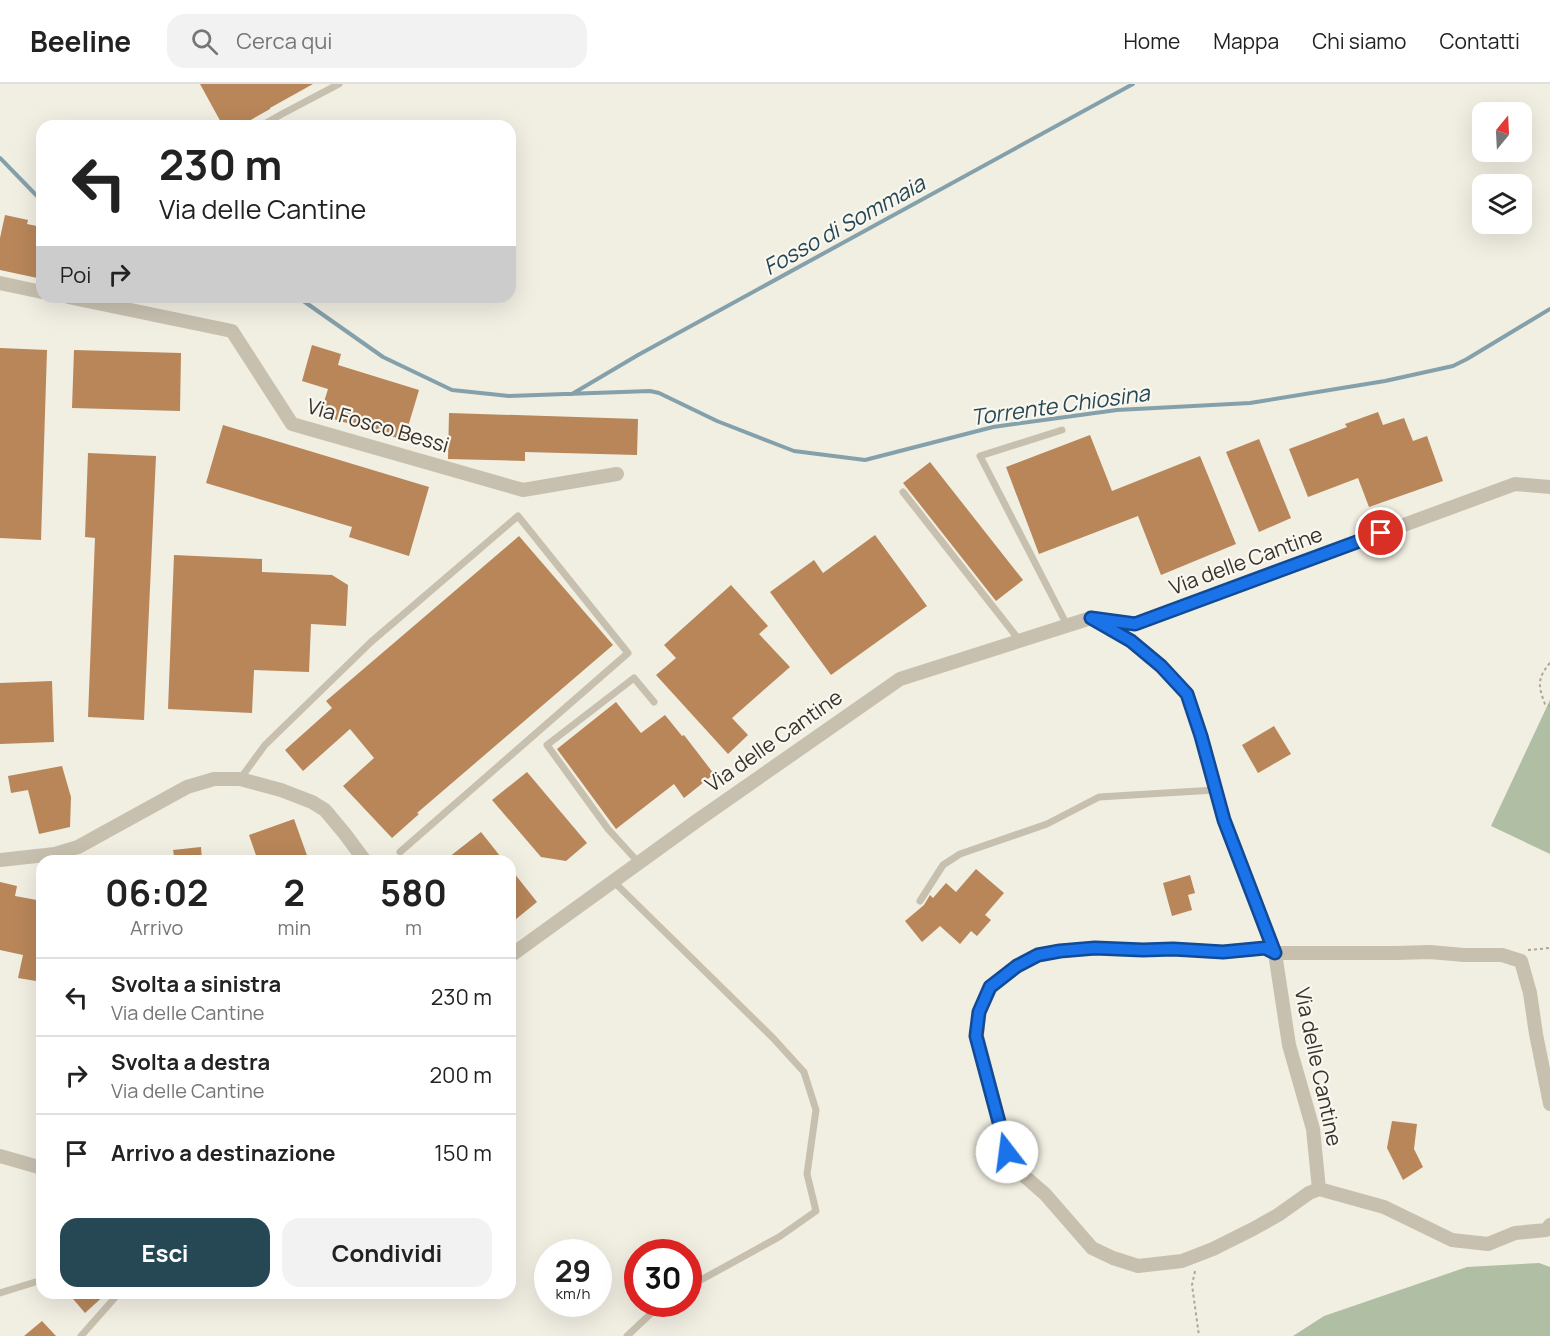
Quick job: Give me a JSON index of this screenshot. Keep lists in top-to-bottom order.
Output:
{
  "streets": {
    "street": ["Via Fosco Bessi", "Via delle Cantine"]
  },
  "water": ["Fosso di Sommaia", "Torrente Chiosina"],
  "north": "top",
  "page": {
    "header": "Beeline",
    "search": "Cerca qui",
    "nav": [
      "Home",
      "Mappa",
      "Chi siamo",
      "Contatti"
    ],
    "turn": ["230 m", "Via delle Cantine"],
    "then": "Poi",
    "eta": [
      "06:02",
      "Arrivo",
      "2",
      "min",
      "580",
      "m"
    ],
    "list": [
      {
        "name": "Svolta a sinistra",
        "note": "Via delle Cantine",
        "value": "230 m"
      },
      {
        "name": "Svolta a destra",
        "note": "Via delle Cantine",
        "value": "200 m"
      },
      {
        "name": "Arrivo a destinazione",
        "value": "150 m"
      }
    ],
    "buttons": ["Esci", "Condividi"],
    "speed": "29 km/h",
    "limit": "30"
  }
}
